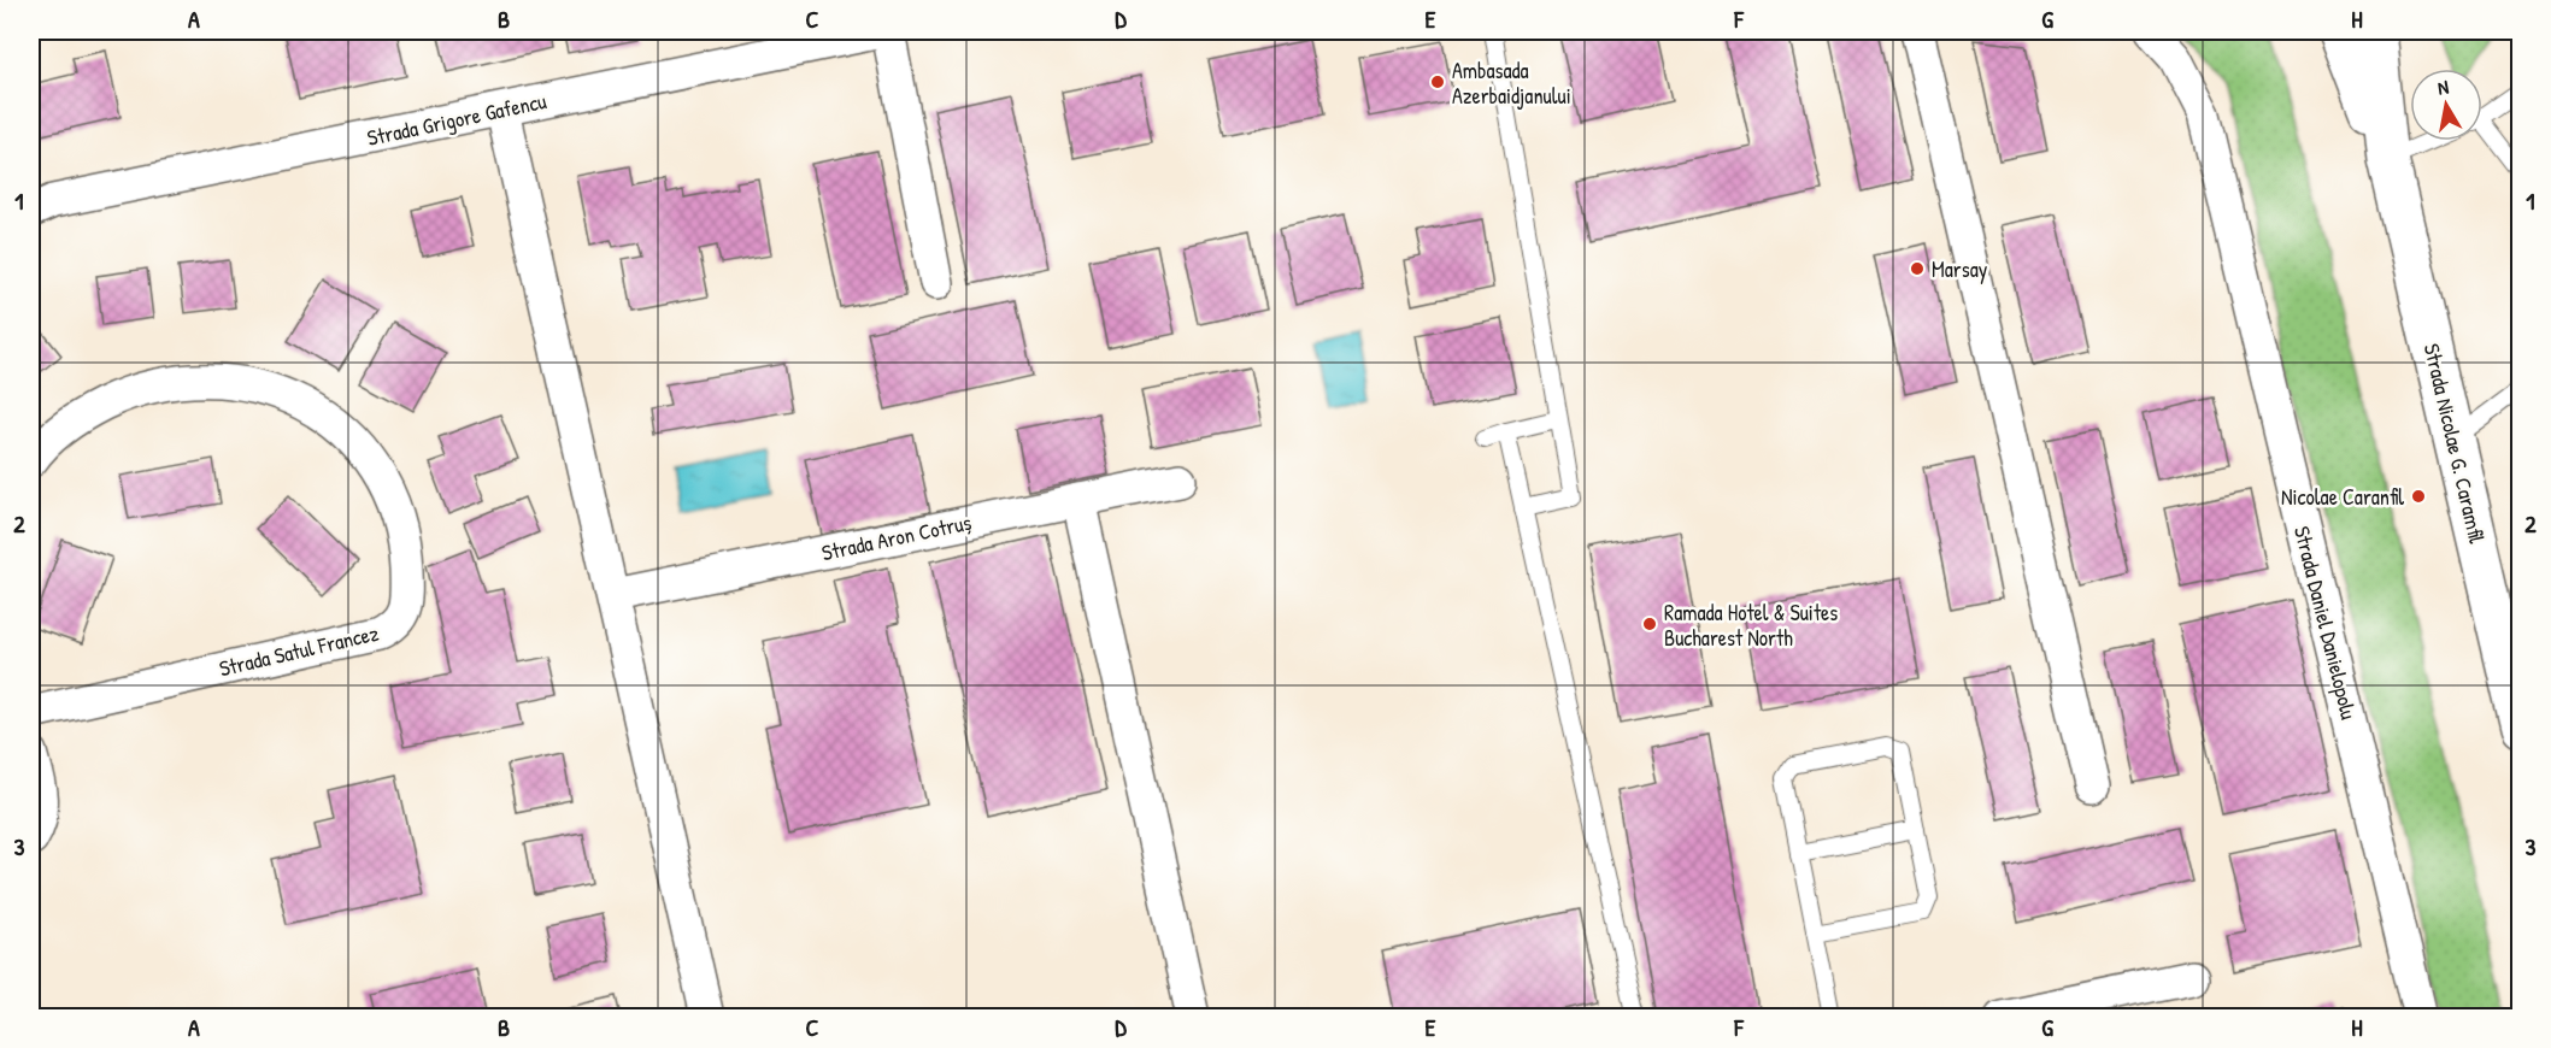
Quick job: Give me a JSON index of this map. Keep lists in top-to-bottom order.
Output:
{
  "streets": {
    "main road": ["Strada Nicolae G. Caramfil"],
    "street": [
      "Strada Grigore Gafencu",
      "Strada Aron Cotruș",
      "Strada Daniel Danielopolu",
      "Strada Satul Francez"
    ]
  },
  "places": [
    "Ambasada Azerbaidjanului",
    "Marsay",
    "Nicolae Caranfil",
    "Ramada Hotel & Suites Bucharest North"
  ],
  "north": "top",
  "grid": {
    "columns": [
      "A",
      "B",
      "C",
      "D",
      "E",
      "F",
      "G",
      "H"
    ],
    "rows": ["1", "2", "3"]
  }
}
